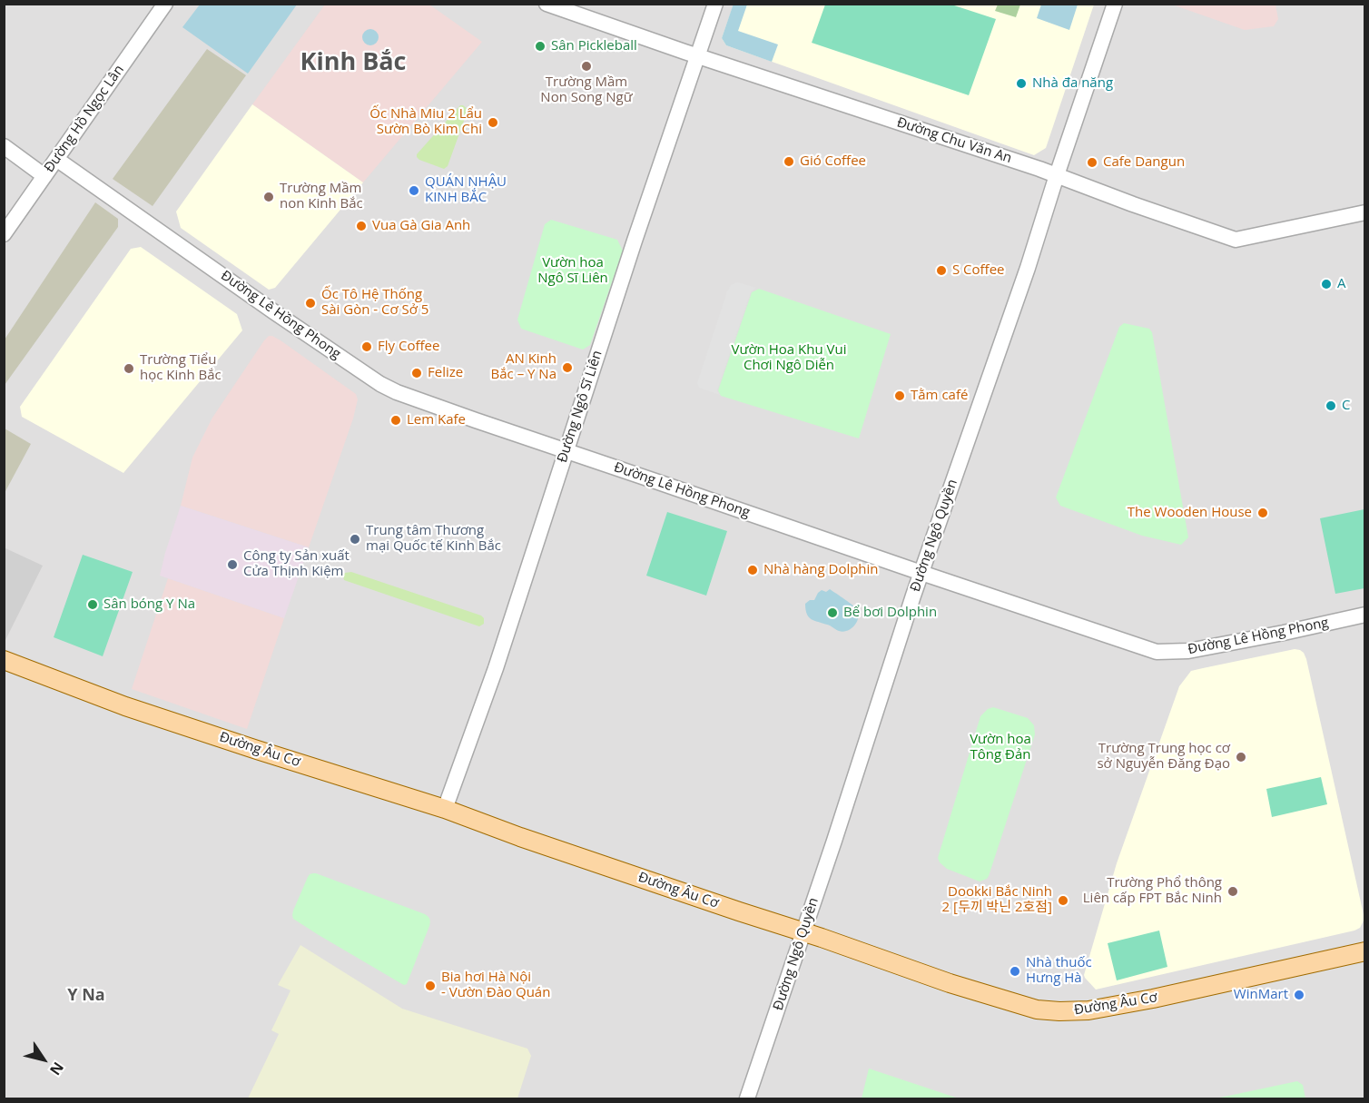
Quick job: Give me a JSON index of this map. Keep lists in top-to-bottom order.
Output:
{
  "streets": {
    "main road": ["Đường Âu Cơ"],
    "street": [
      "Đường Hồ Ngọc Lân",
      "Đường Chu Văn An",
      "Đường Lê Hồng Phong",
      "Đường Ngô Sĩ Liên",
      "Đường Ngô Quyền"
    ]
  },
  "crossings": [
    ["Đường Hồ Ngọc Lân", "Đường Lê Hồng Phong"],
    ["Đường Chu Văn An", "Đường Ngô Sĩ Liên"],
    ["Đường Chu Văn An", "Đường Ngô Quyền"],
    ["Đường Lê Hồng Phong", "Đường Ngô Sĩ Liên"],
    ["Đường Lê Hồng Phong", "Đường Ngô Quyền"],
    ["Đường Ngô Sĩ Liên", "Đường Âu Cơ"],
    ["Đường Ngô Quyền", "Đường Âu Cơ"]
  ],
  "districts": ["Kinh Bắc", "Y Na"],
  "parks": ["Vườn hoa Ngô Sĩ Liên", "Vườn Hoa Khu Vui Chơi Ngô Diễn", "Vườn hoa Tông Đản"],
  "places": [
    "Sân Pickleball",
    "Trường Mầm Non Song Ngữ",
    "Nhà đa năng",
    "Ốc Nhà Miu 2 Lẩu Sườn Bò Kim Chi",
    "Gió Coffee",
    "Cafe Dangun",
    "QUÁN NHẬU KINH BẮC",
    "Trường Mầm non Kinh Bắc",
    "Vua Gà Gia Anh",
    "S Coffee",
    "A",
    "Ốc Tô Hệ Thống Sài Gòn - Cơ Sở 5",
    "Fly Coffee",
    "AN Kinh Bắc – Y Na",
    "Trường Tiểu học Kinh Bắc",
    "Felize",
    "Tằm café",
    "C",
    "Lem Kafe",
    "The Wooden House",
    "Trung tâm Thương mại Quốc tế Kinh Bắc",
    "Công ty Sản xuất Cửa Thịnh Kiệm",
    "Nhà hàng Dolphin",
    "Sân bóng Y Na",
    "Bể bơi Dolphin",
    "Trường Trung học cơ sở Nguyễn Đăng Đạo",
    "Trường Phổ thông Liên cấp FPT Bắc Ninh",
    "Dookki Bắc Ninh 2 [두끼 박닌 2호점]",
    "Nhà thuốc Hưng Hà",
    "Bia hơi Hà Nội - Vườn Đào Quán",
    "WinMart"
  ],
  "north": "bottom right"
}
